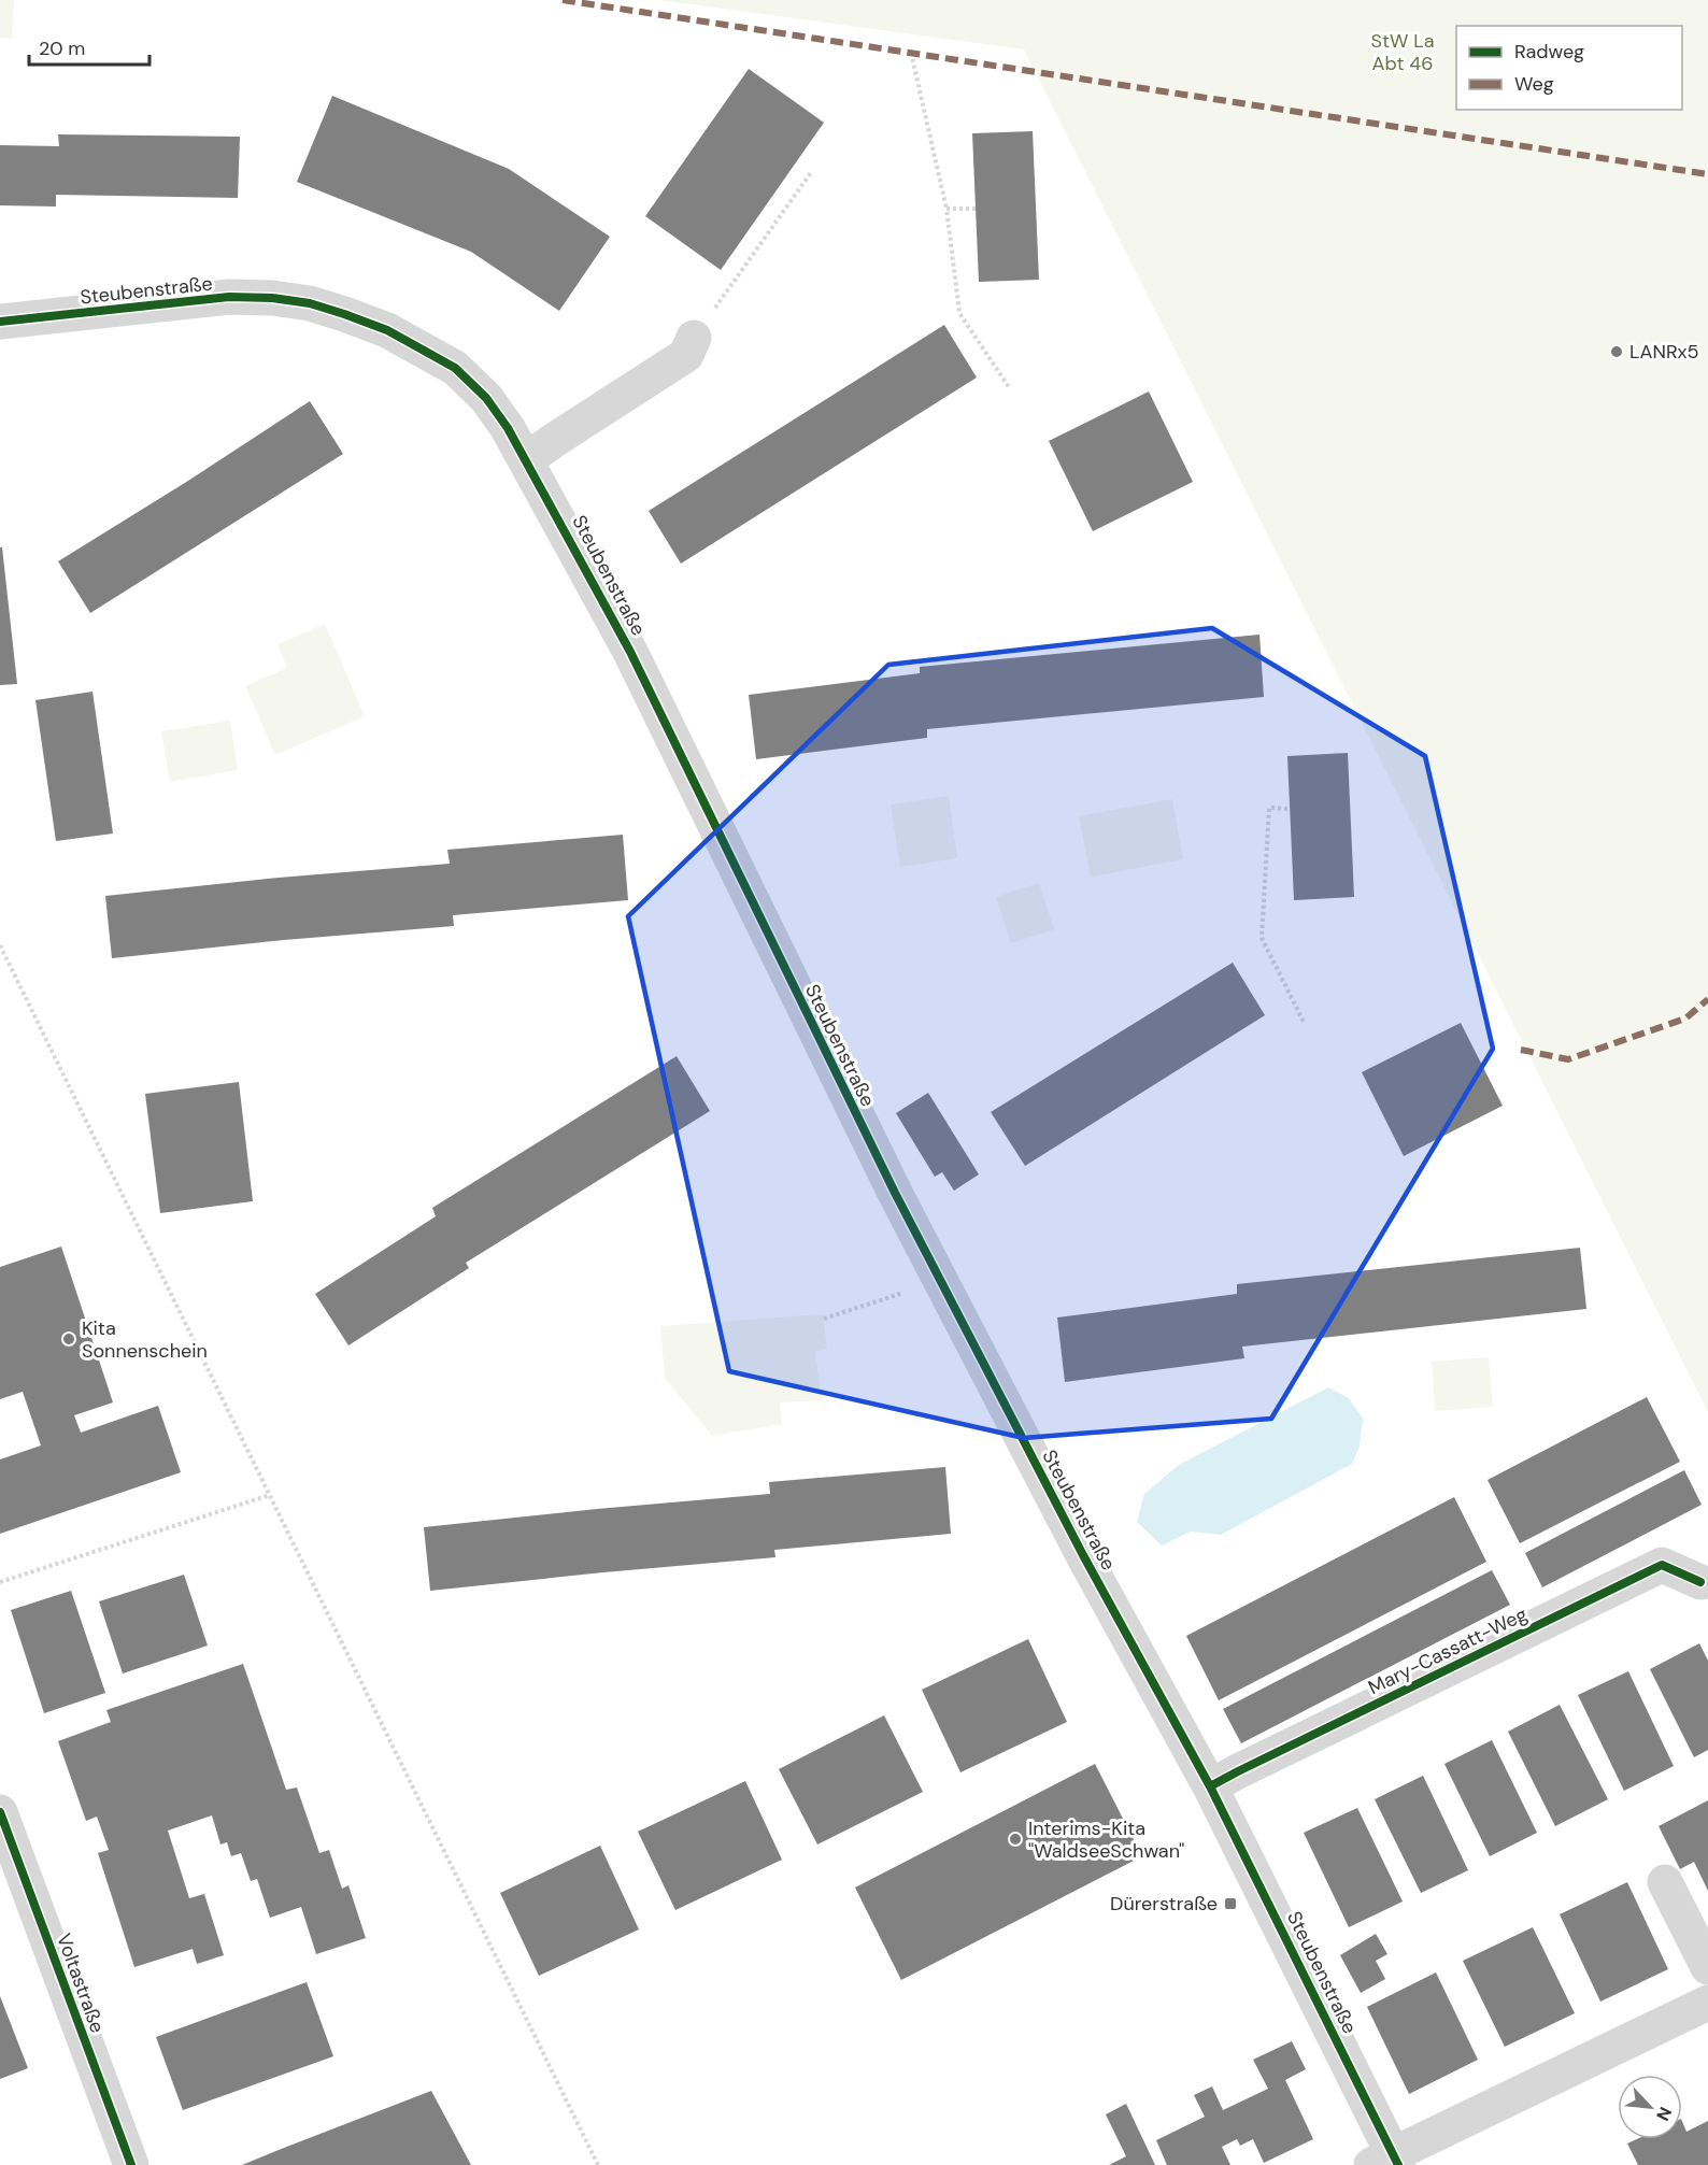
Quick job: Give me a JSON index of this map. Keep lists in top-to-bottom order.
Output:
{
  "streets": {
    "street": ["Steubenstraße", "Mary-Cassatt-Weg", "Voltastraße"]
  },
  "crossings": [
    ["Steubenstraße", "Mary-Cassatt-Weg"]
  ],
  "parks": ["StW La Abt 46"],
  "places": {
    "other": ["LANRx5", "Kita Sonnenschein", "Interims-Kita \"WaldseeSchwan\""],
    "transit": ["Dürerstraße"]
  },
  "legend": ["Radweg", "Weg"],
  "scale_bar": "20 m",
  "north": "bottom right"
}
